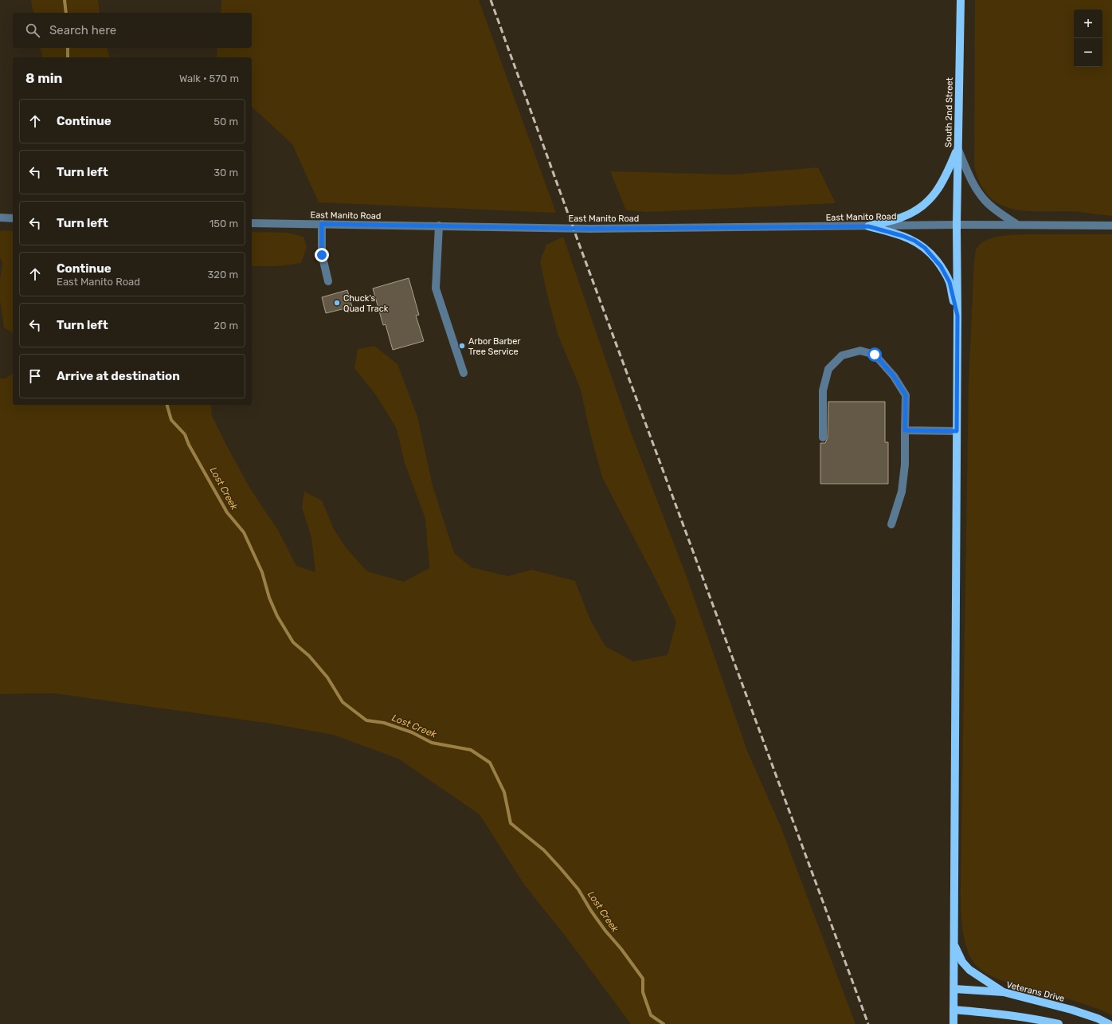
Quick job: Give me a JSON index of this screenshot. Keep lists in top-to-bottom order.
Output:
{
  "streets": {
    "main road": ["South 2nd Street", "Veterans Drive"],
    "street": ["East Manito Road"]
  },
  "crossings": [
    ["South 2nd Street", "East Manito Road"]
  ],
  "water": ["Lost Creek"],
  "places": ["Chuck's Quad Track", "Arbor Barber Tree Service"],
  "page": {
    "map_buttons": ["+", "−"],
    "search": "Search here",
    "heading": ["8 min", "Walk · 570 m"],
    "list": [
      ["Continue", "50 m"],
      ["Turn left", "30 m"],
      ["Turn left", "150 m"],
      ["Continue", "East Manito Road", "320 m"],
      ["Turn left", "20 m"],
      "Arrive at destination"
    ]
  }
}
